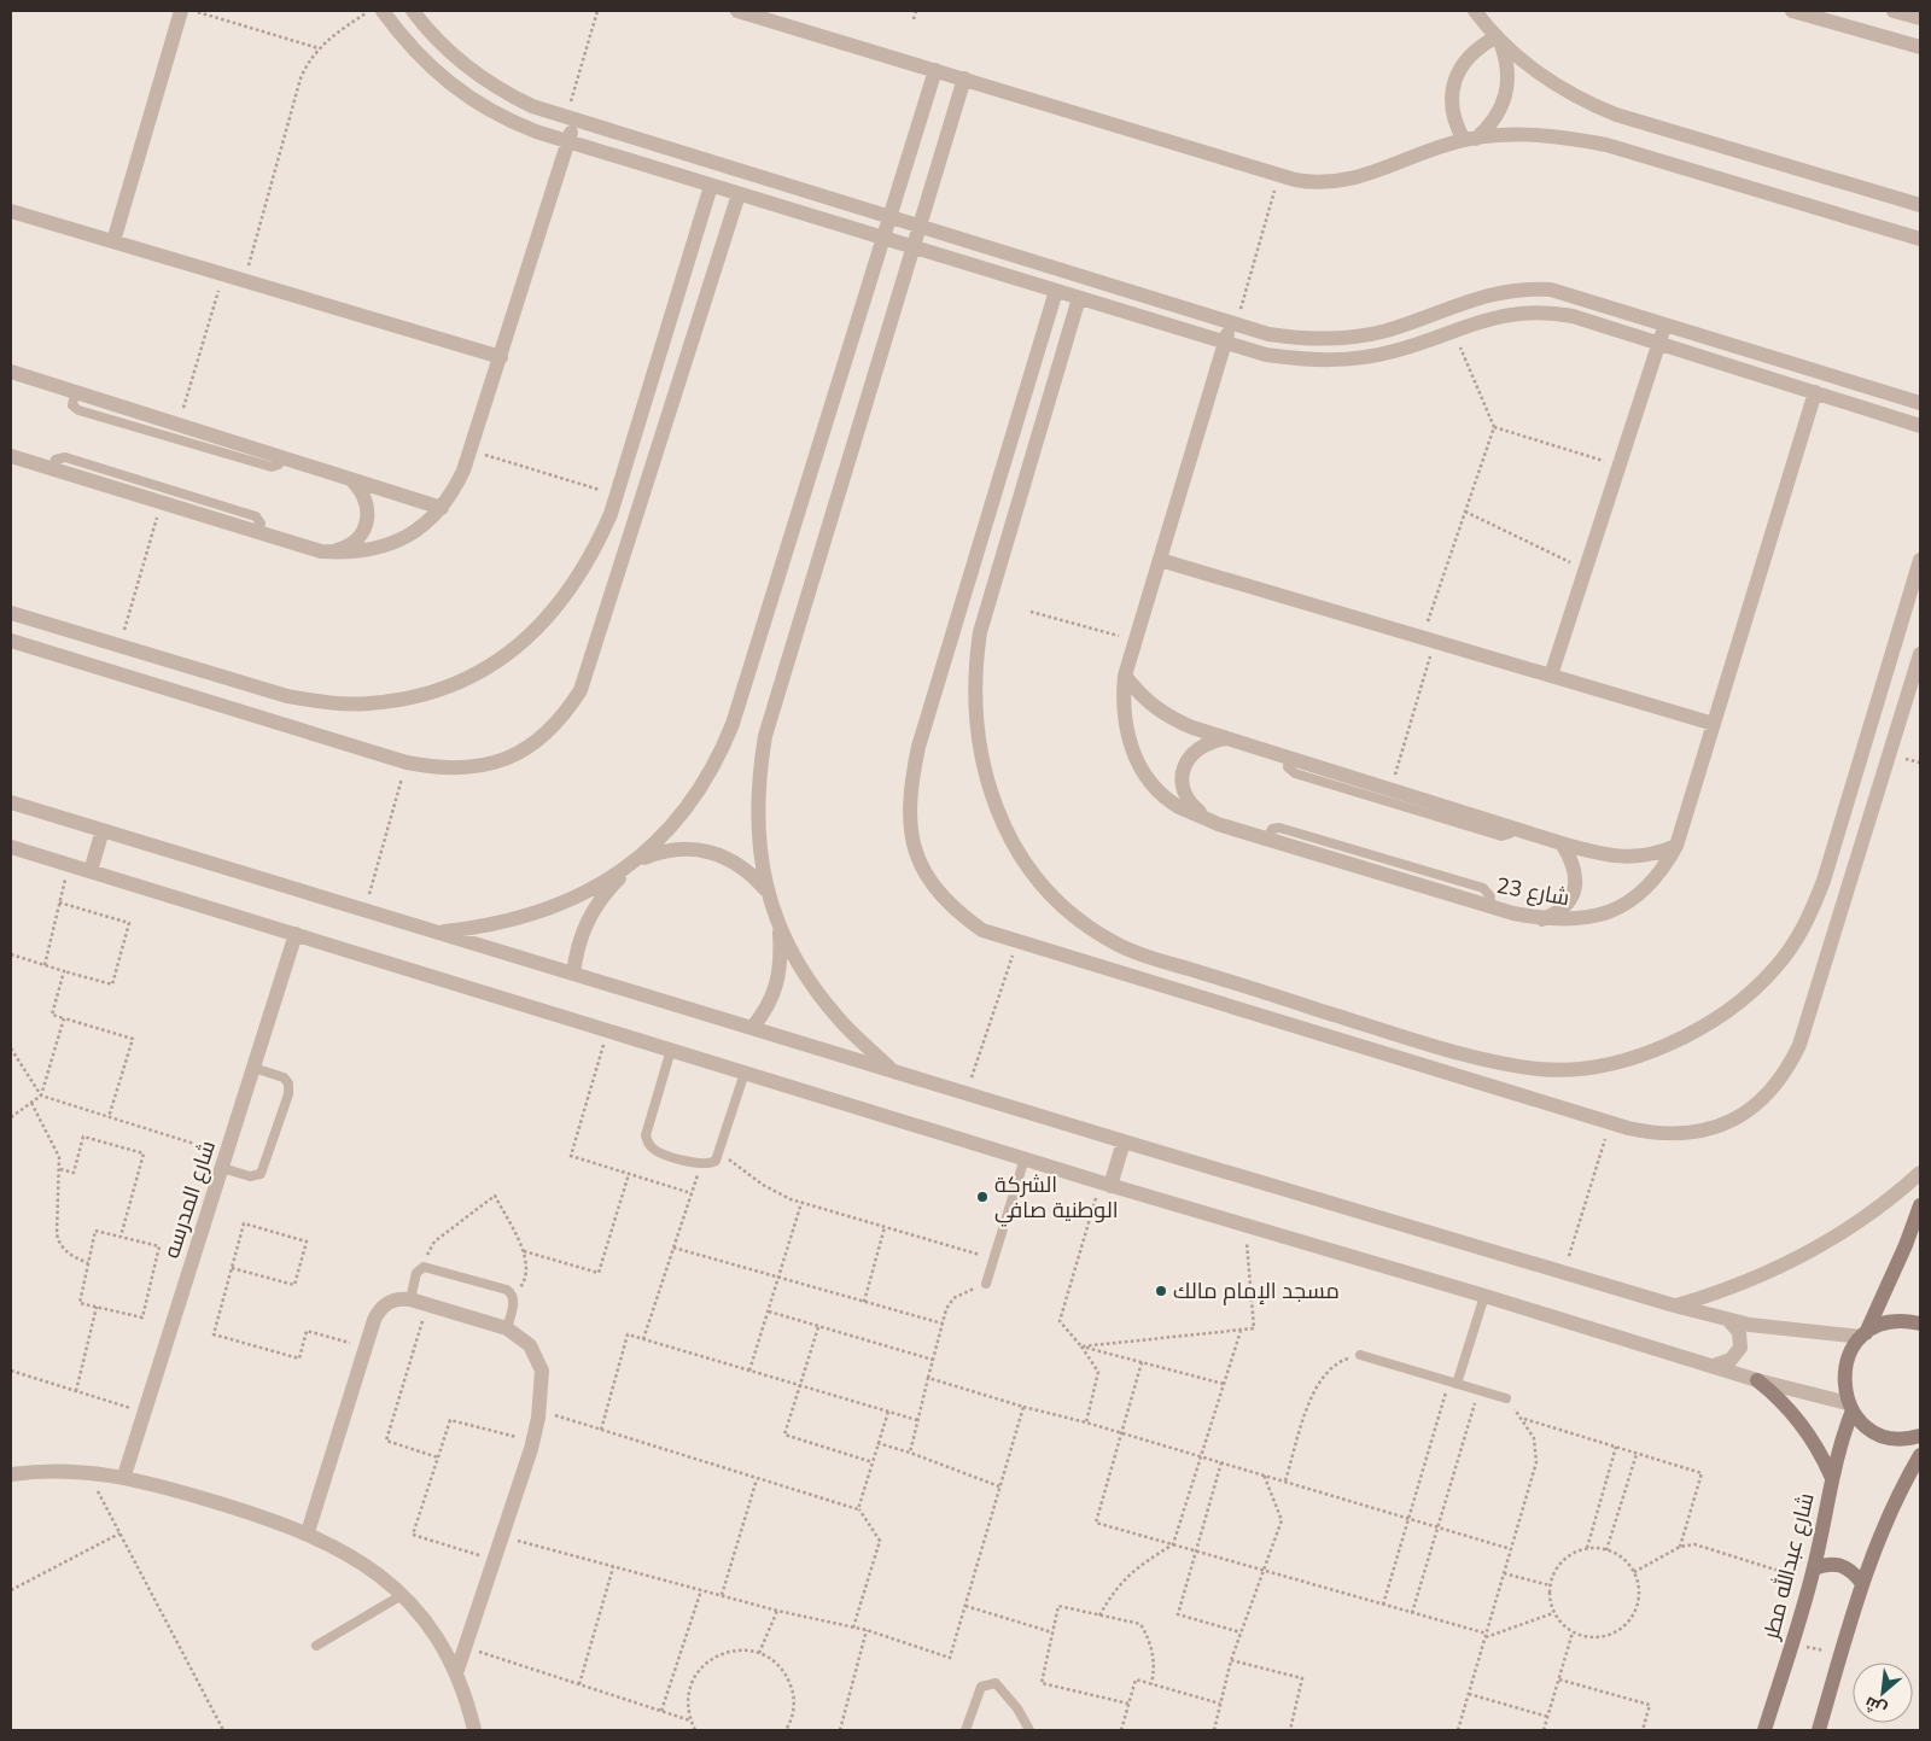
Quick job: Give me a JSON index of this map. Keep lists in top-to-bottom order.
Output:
{
  "streets": {
    "street": ["شارع 23", "شارع المدرسه", "شارع عبدالله مطر"]
  },
  "places": ["الشركة الوطنية صافي", "مسجد الإمام مالك"],
  "north": "bottom left"
}
